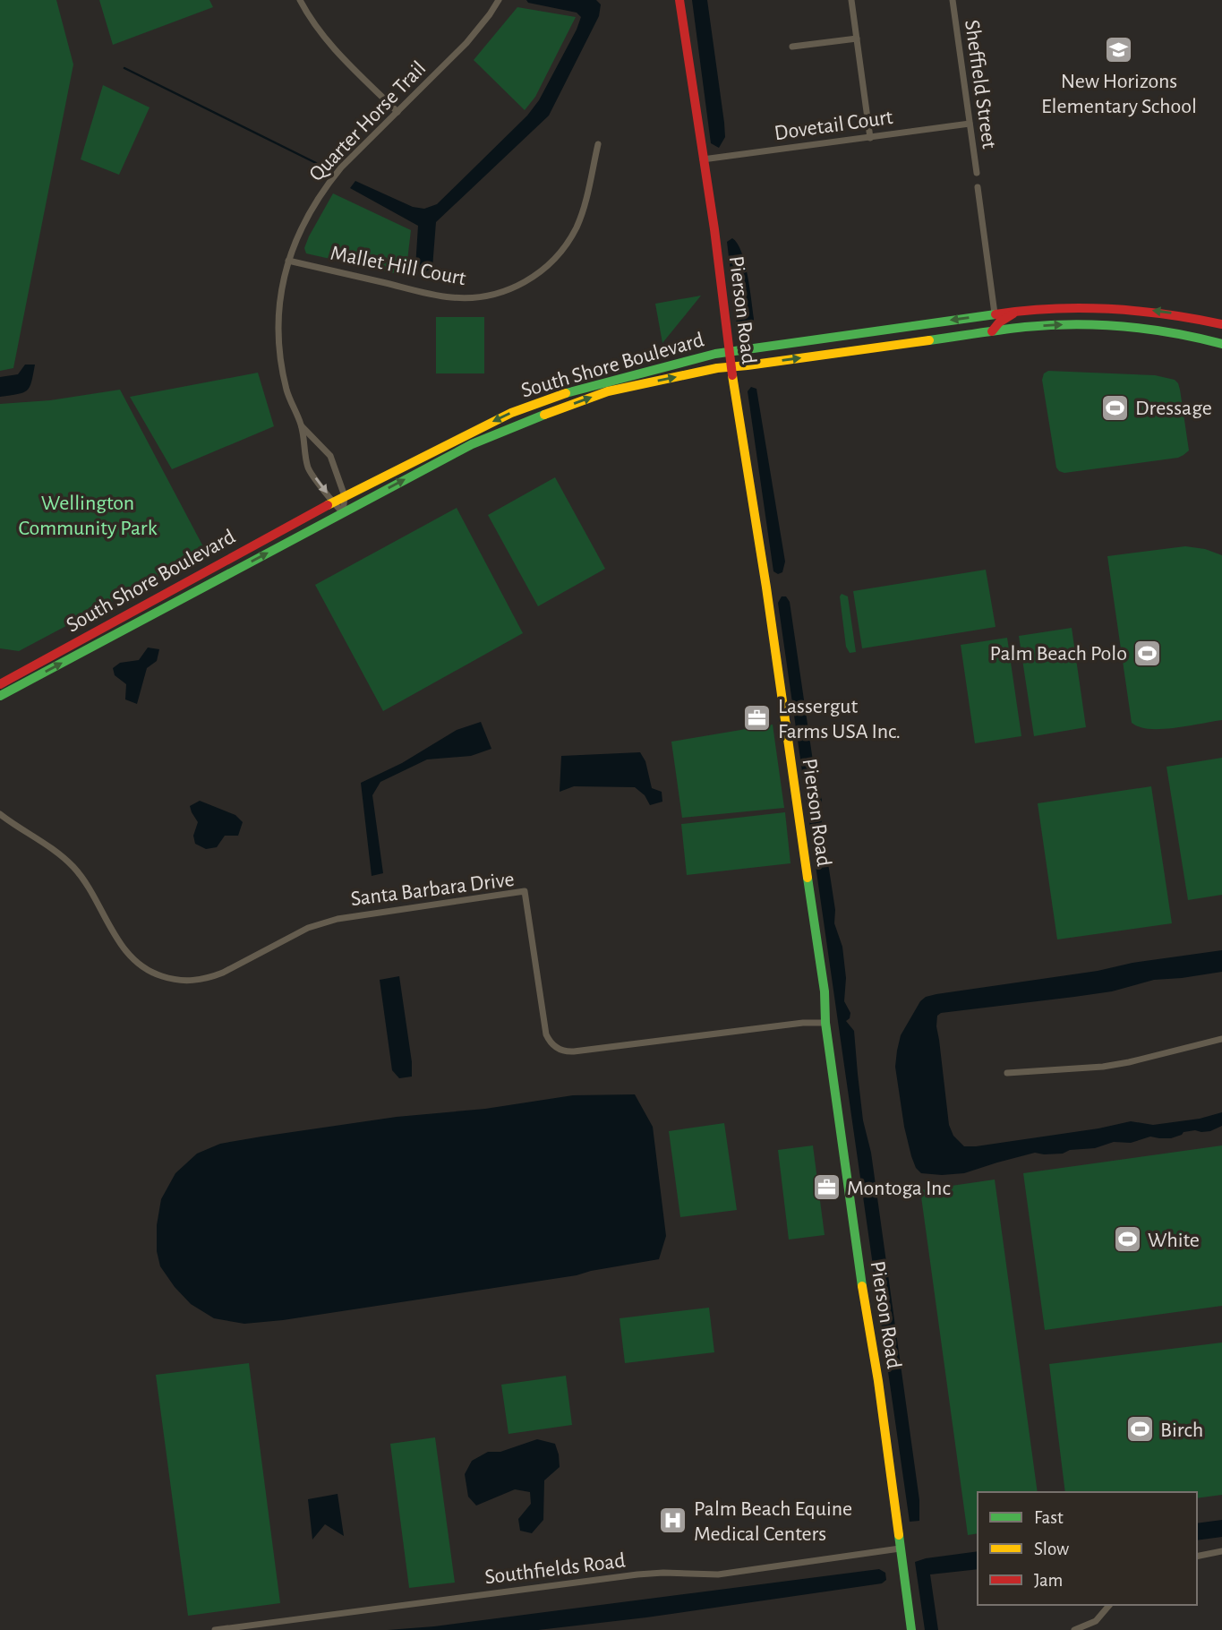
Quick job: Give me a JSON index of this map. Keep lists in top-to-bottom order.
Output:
{
  "streets": {
    "street": [
      "Sheffield Street",
      "Quarter Horse Trail",
      "Dovetail Court",
      "Mallet Hill Court",
      "Pierson Road",
      "South Shore Boulevard",
      "Santa Barbara Drive",
      "Southfields Road"
    ]
  },
  "crossings": [
    ["Sheffield Street", "Dovetail Court"],
    ["Quarter Horse Trail", "Mallet Hill Court"],
    ["Quarter Horse Trail", "South Shore Boulevard"],
    ["Dovetail Court", "Pierson Road"],
    ["Pierson Road", "South Shore Boulevard"],
    ["Pierson Road", "Santa Barbara Drive"],
    ["Pierson Road", "Southfields Road"]
  ],
  "parks": ["Wellington Community Park"],
  "places": {
    "school or university": ["New Horizons Elementary School"],
    "sports": [
      "Dressage",
      "Palm Beach Polo",
      "White",
      "Birch"
    ],
    "office": ["Lassergut Farms USA Inc.", "Montoga Inc"],
    "hospital": ["Palm Beach Equine Medical Centers"]
  },
  "legend": ["Fast", "Slow", "Jam"]
}
